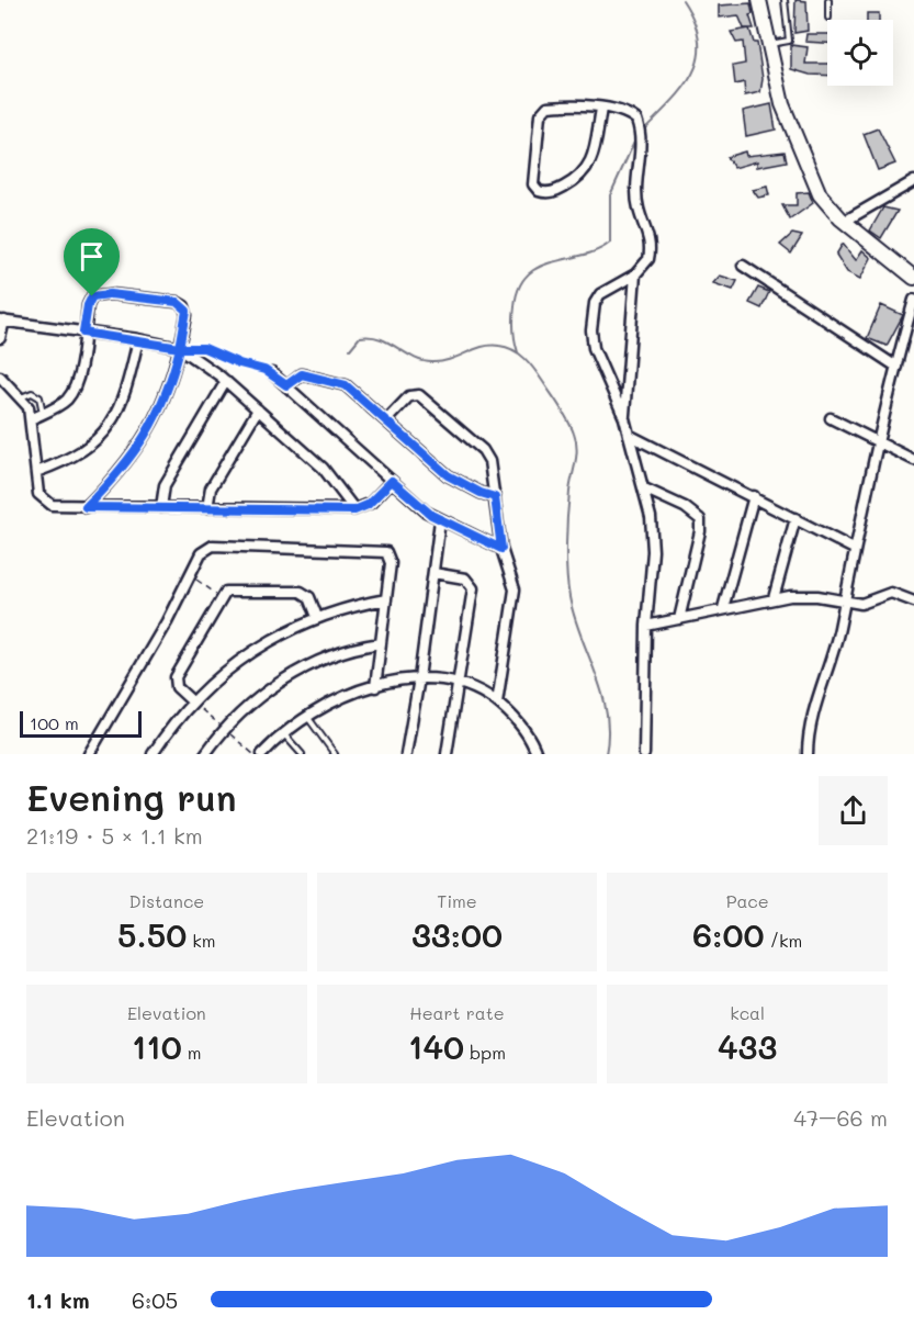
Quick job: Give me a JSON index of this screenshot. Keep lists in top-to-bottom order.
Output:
{
  "scale_bar": "100 m",
  "page": {
    "scale": "100 m",
    "heading": ["Evening run", "21:19 · 5 × 1.1 km"],
    "stats": [
      ["Distance", "5.50 km"],
      ["Time", "33:00"],
      ["Pace", "6:00 /km"],
      ["Elevation", "110 m"],
      ["Heart rate", "140 bpm"],
      ["kcal", "433"]
    ],
    "chart": ["Elevation", "47–66 m"],
    "list": [
      {
        "name": "1.1 km",
        "note": "6:05"
      }
    ]
  }
}
